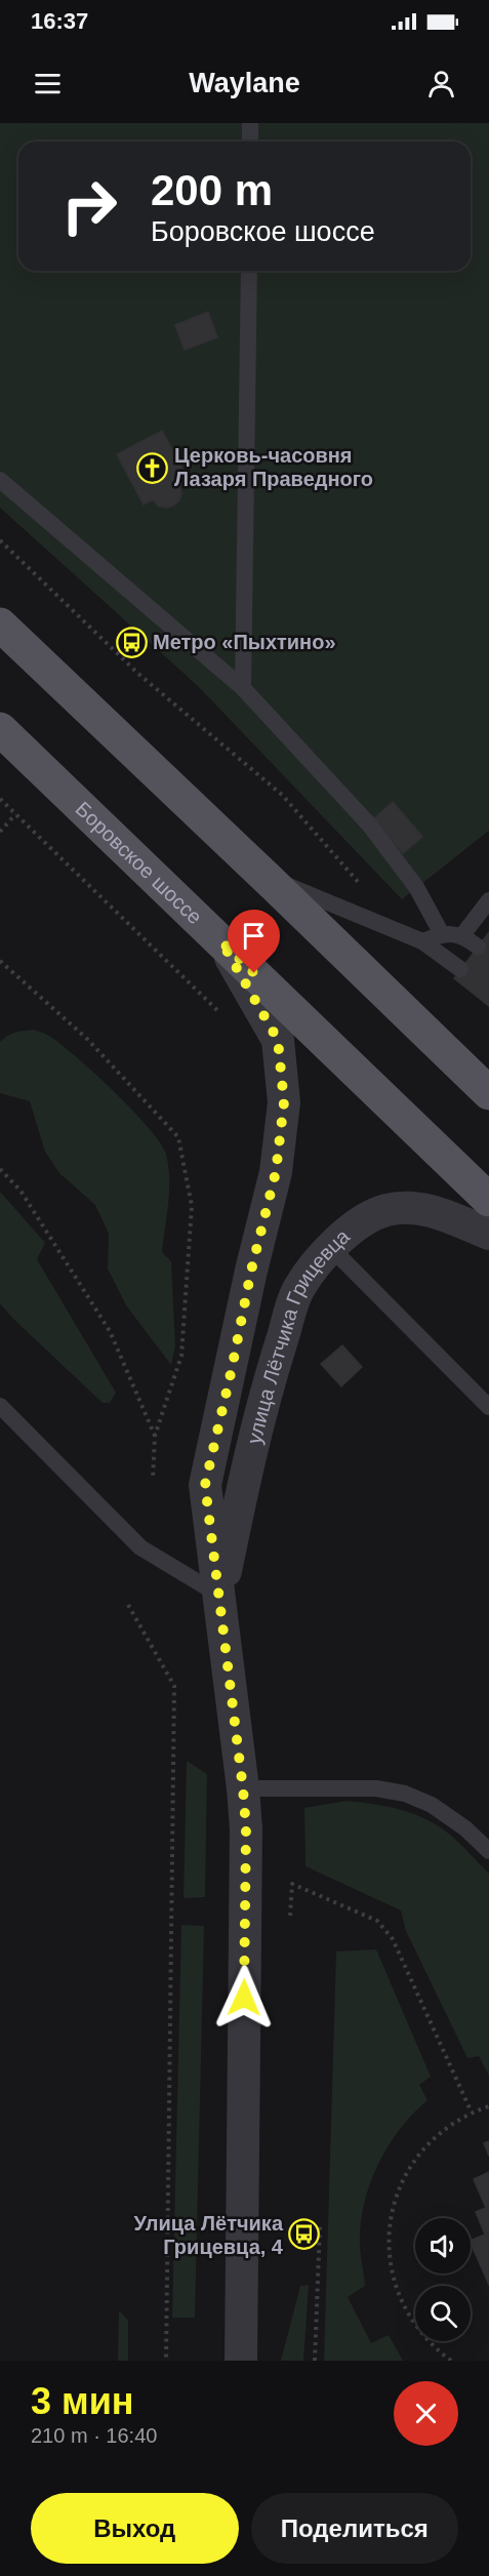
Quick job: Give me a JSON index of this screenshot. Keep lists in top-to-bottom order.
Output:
{
  "streets": {
    "main road": ["Боровское шоссе"],
    "street": ["улица Лётчика Грицевца"]
  },
  "crossings": [
    ["Боровское шоссе", "улица Лётчика Грицевца"]
  ],
  "places": {
    "church": ["Церковь-часовня Лазаря Праведного"],
    "bus stop": ["Метро «Пыхтино»", "Улица Лётчика Грицевца, 4"]
  },
  "page": {
    "status": "16:37",
    "header": "Waylane",
    "turn": ["200 m", "Боровское шоссе"],
    "heading": ["3 мин", "210 m · 16:40"],
    "buttons": ["Выход", "Поделиться"]
  }
}
